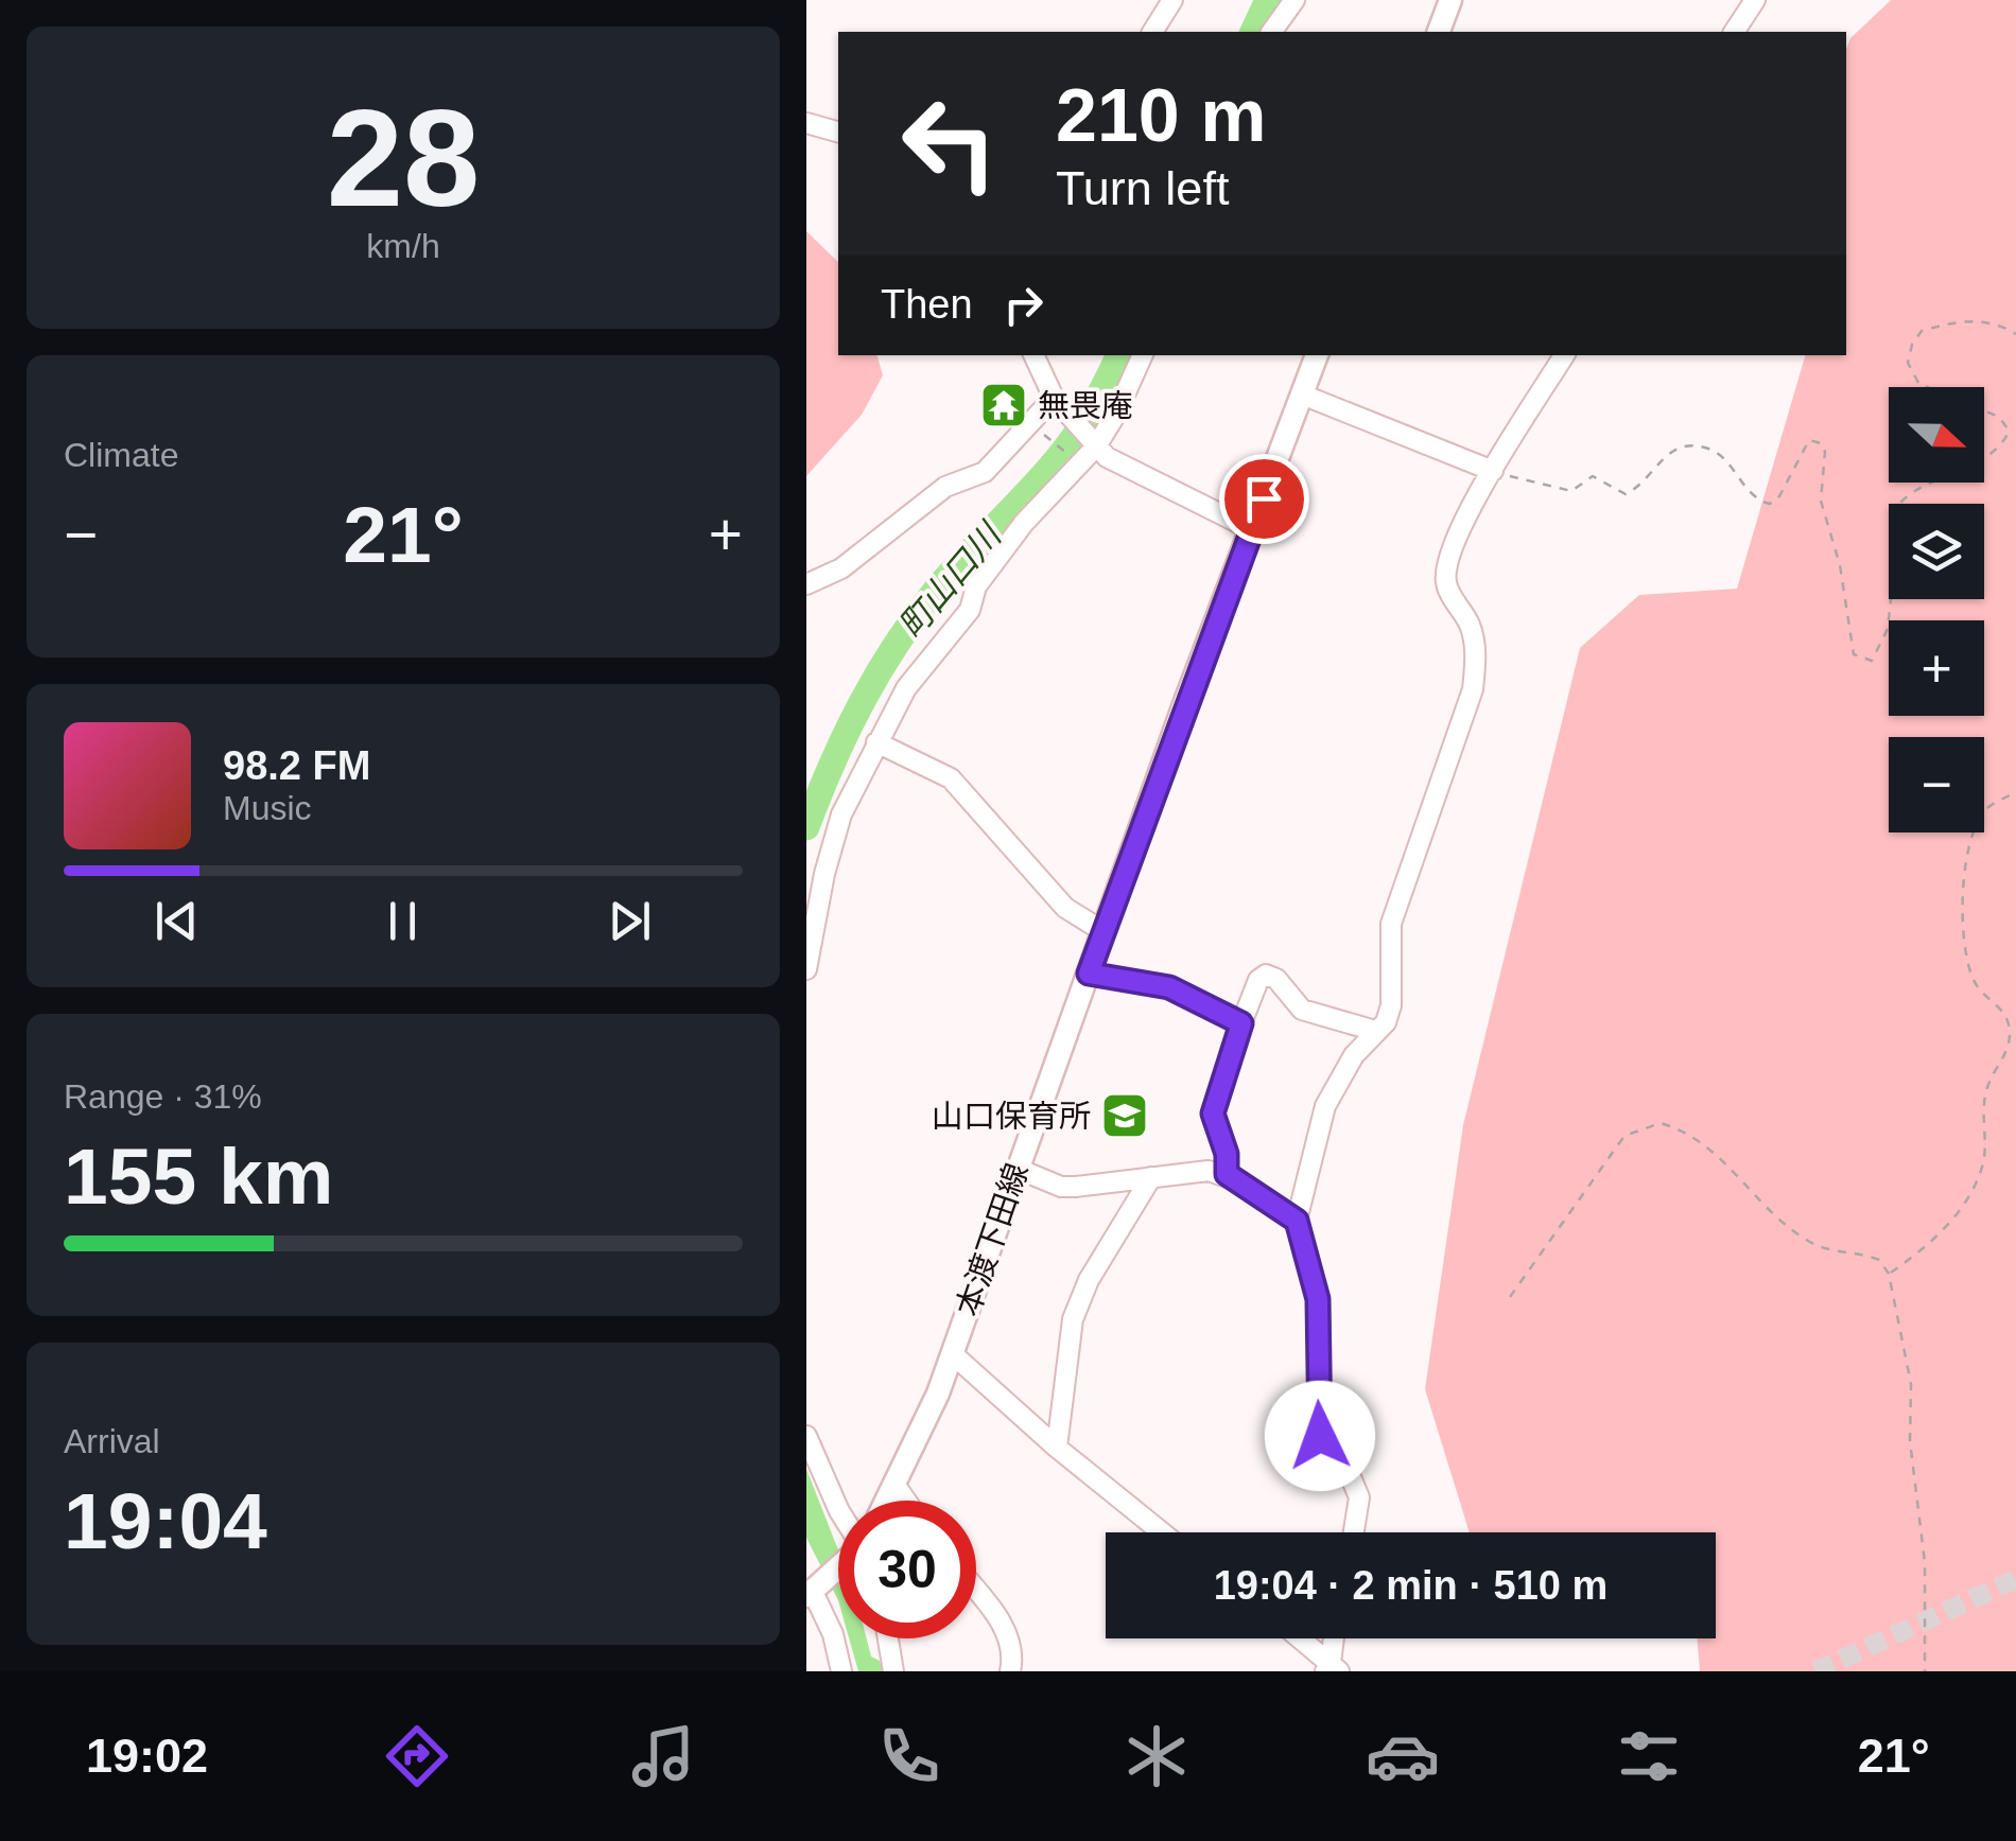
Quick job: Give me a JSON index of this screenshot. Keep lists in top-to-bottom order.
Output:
{
  "streets": {
    "main road": ["本渡下田線"]
  },
  "water": ["町山口川"],
  "places": {
    "temple": ["無畏庵"],
    "school or university": ["山口保育所"]
  },
  "north": "right",
  "page": {
    "tile": [
      ["28", "km/h"],
      "Climate",
      ["Range · 31%", "155 km"],
      ["Arrival", "19:04"]
    ],
    "turn": ["210 m", "Turn left"],
    "then": "Then",
    "map_buttons": ["+", "−"],
    "heat": ["−", "21°", "+"],
    "song": ["98.2 FM", "Music"],
    "limit": "30",
    "trip": "19:04 · 2 min · 510 m",
    "tabs": ["19:02", "21°"]
  }
}
